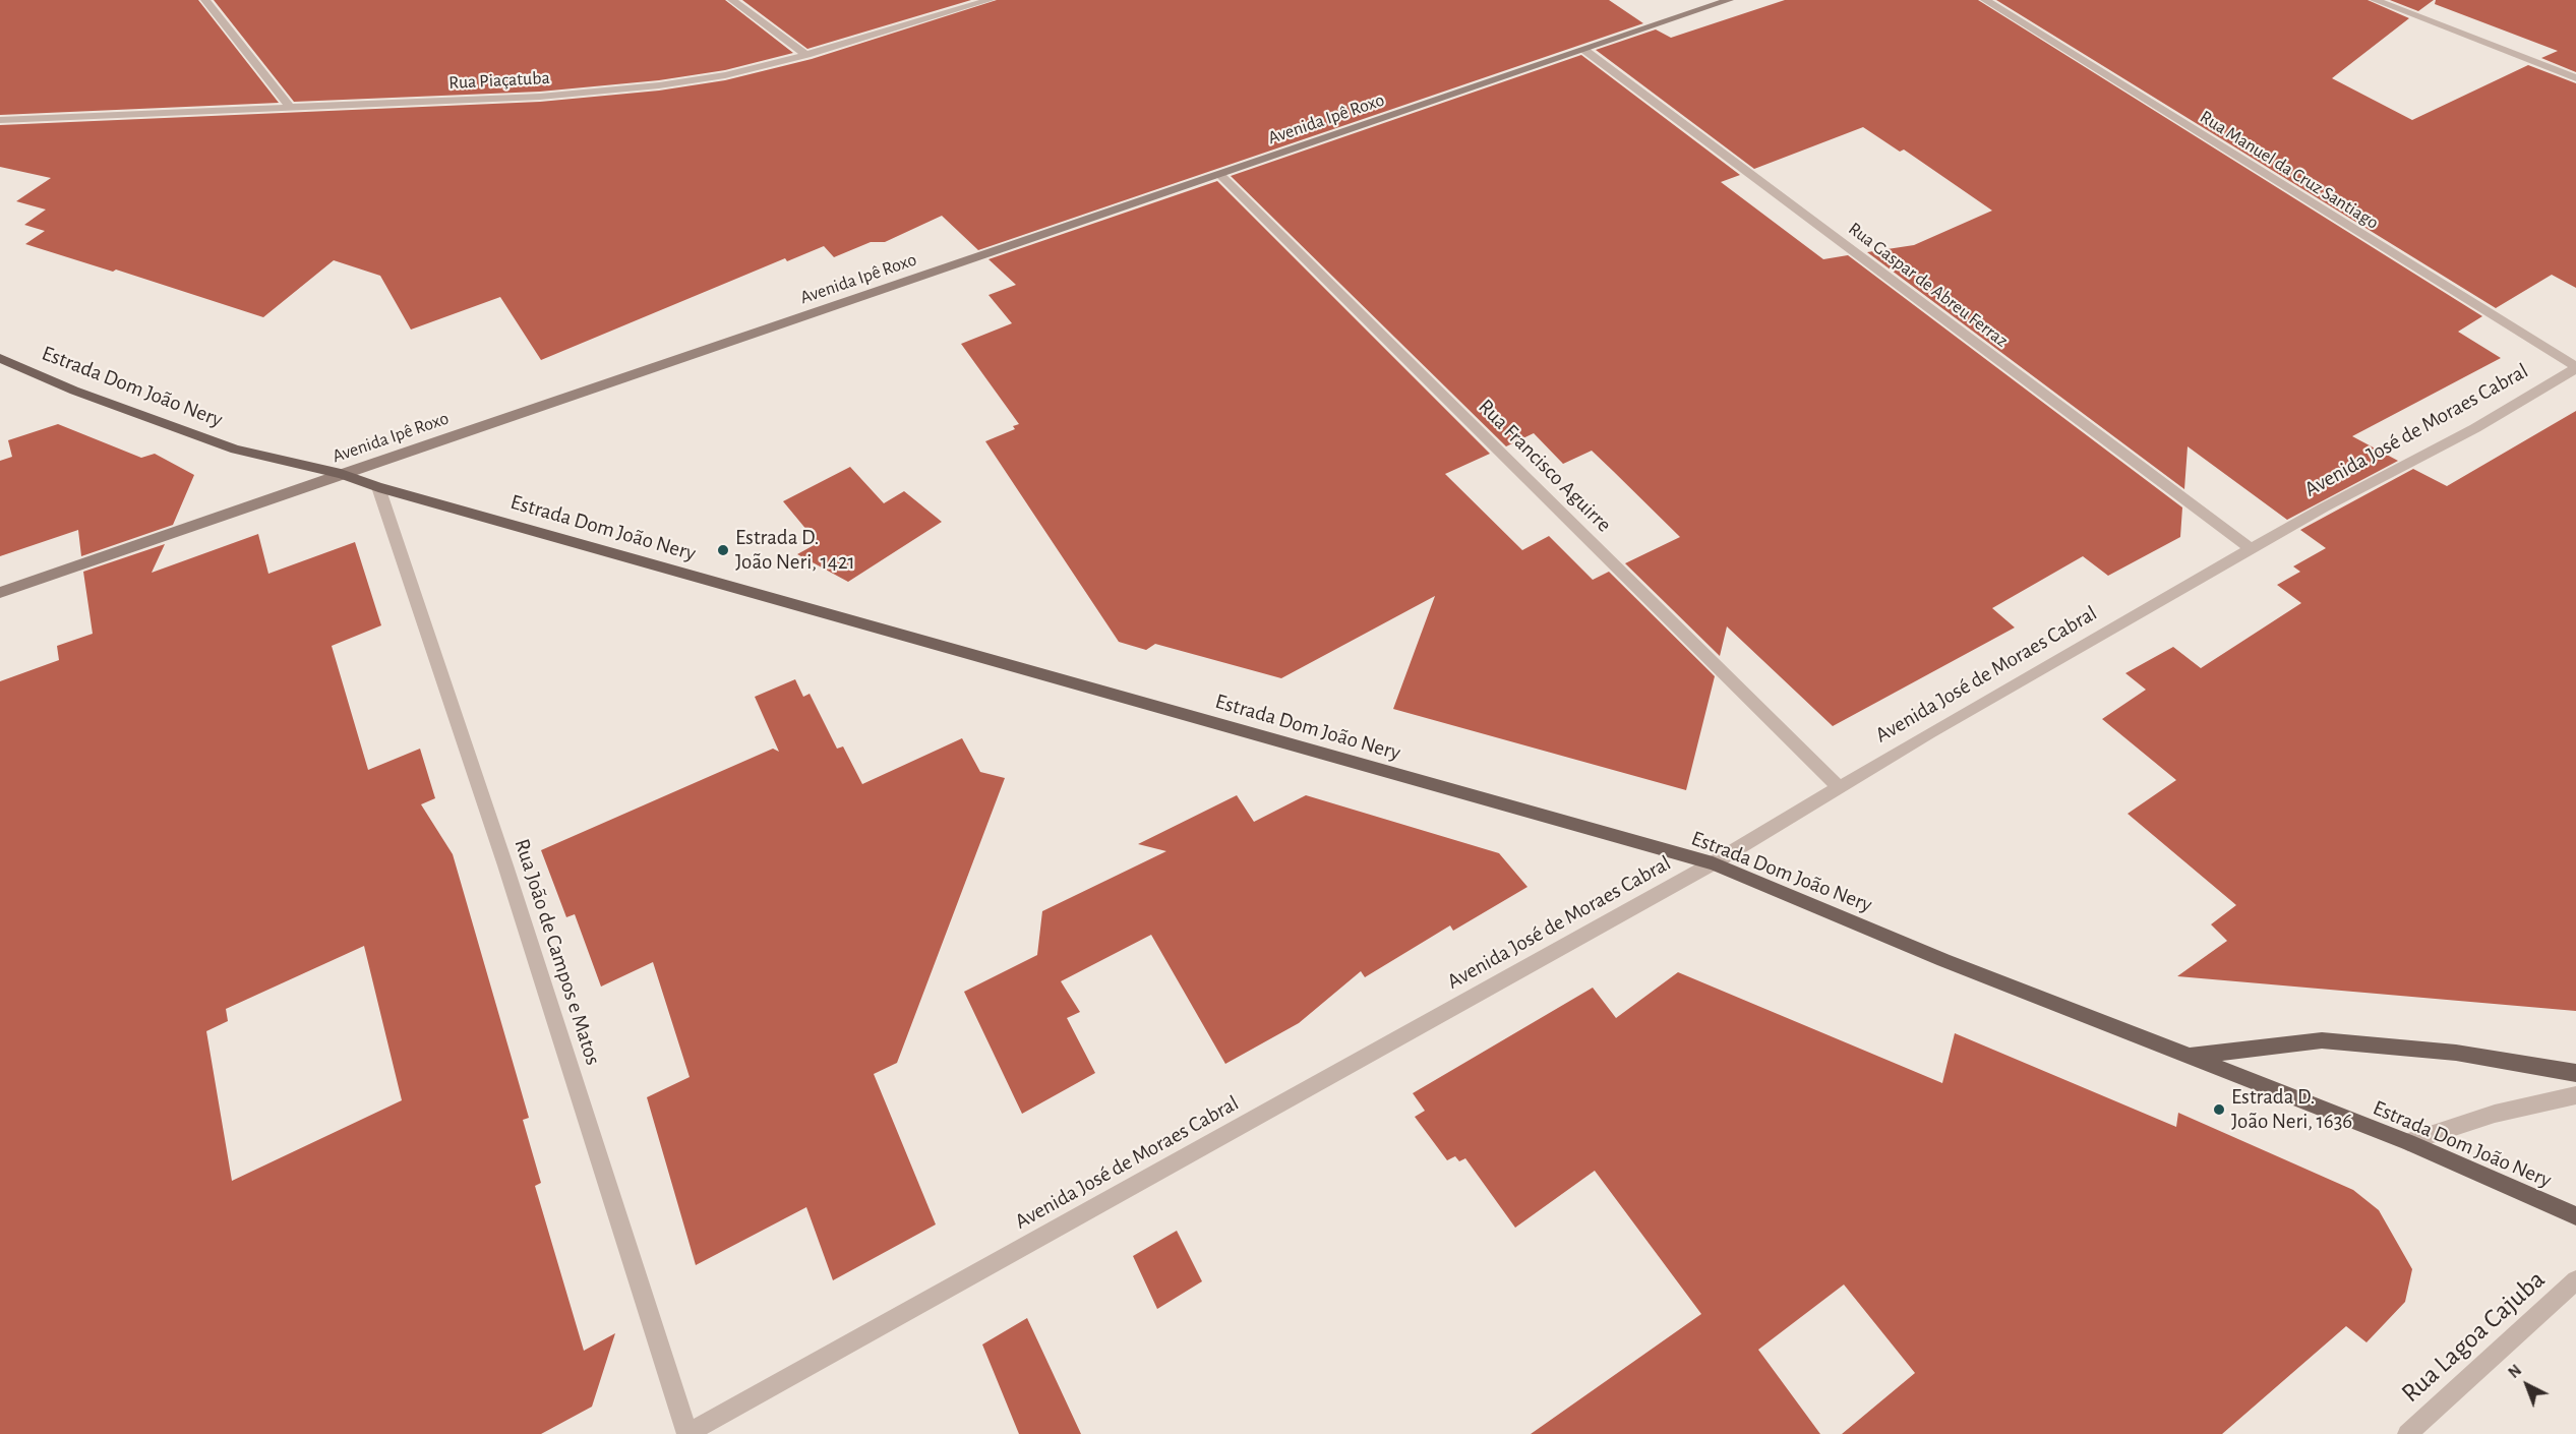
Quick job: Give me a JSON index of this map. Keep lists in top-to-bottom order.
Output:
{
  "streets": {
    "main road": ["Estrada Dom João Nery"],
    "street": [
      "Rua Piaçatuba",
      "Avenida Ipê Roxo",
      "Rua Manuel da Cruz Santiago",
      "Rua Gaspar de Abreu Ferraz",
      "Avenida José de Moraes Cabral",
      "Rua Francisco Aguirre",
      "Rua João de Campos e Matos",
      "Rua Lagoa Cajuba"
    ]
  },
  "crossings": [
    ["Avenida Ipê Roxo", "Rua Gaspar de Abreu Ferraz"],
    ["Avenida Ipê Roxo", "Estrada Dom João Nery"],
    ["Avenida Ipê Roxo", "Rua Francisco Aguirre"],
    ["Rua Manuel da Cruz Santiago", "Avenida José de Moraes Cabral"],
    ["Rua Gaspar de Abreu Ferraz", "Avenida José de Moraes Cabral"],
    ["Estrada Dom João Nery", "Avenida José de Moraes Cabral"],
    ["Estrada Dom João Nery", "Rua João de Campos e Matos"],
    ["Avenida José de Moraes Cabral", "Rua Francisco Aguirre"],
    ["Avenida José de Moraes Cabral", "Rua João de Campos e Matos"]
  ],
  "places": ["Estrada D. João Neri, 1421", "Estrada D. João Neri, 1636"],
  "north": "top left"
}
